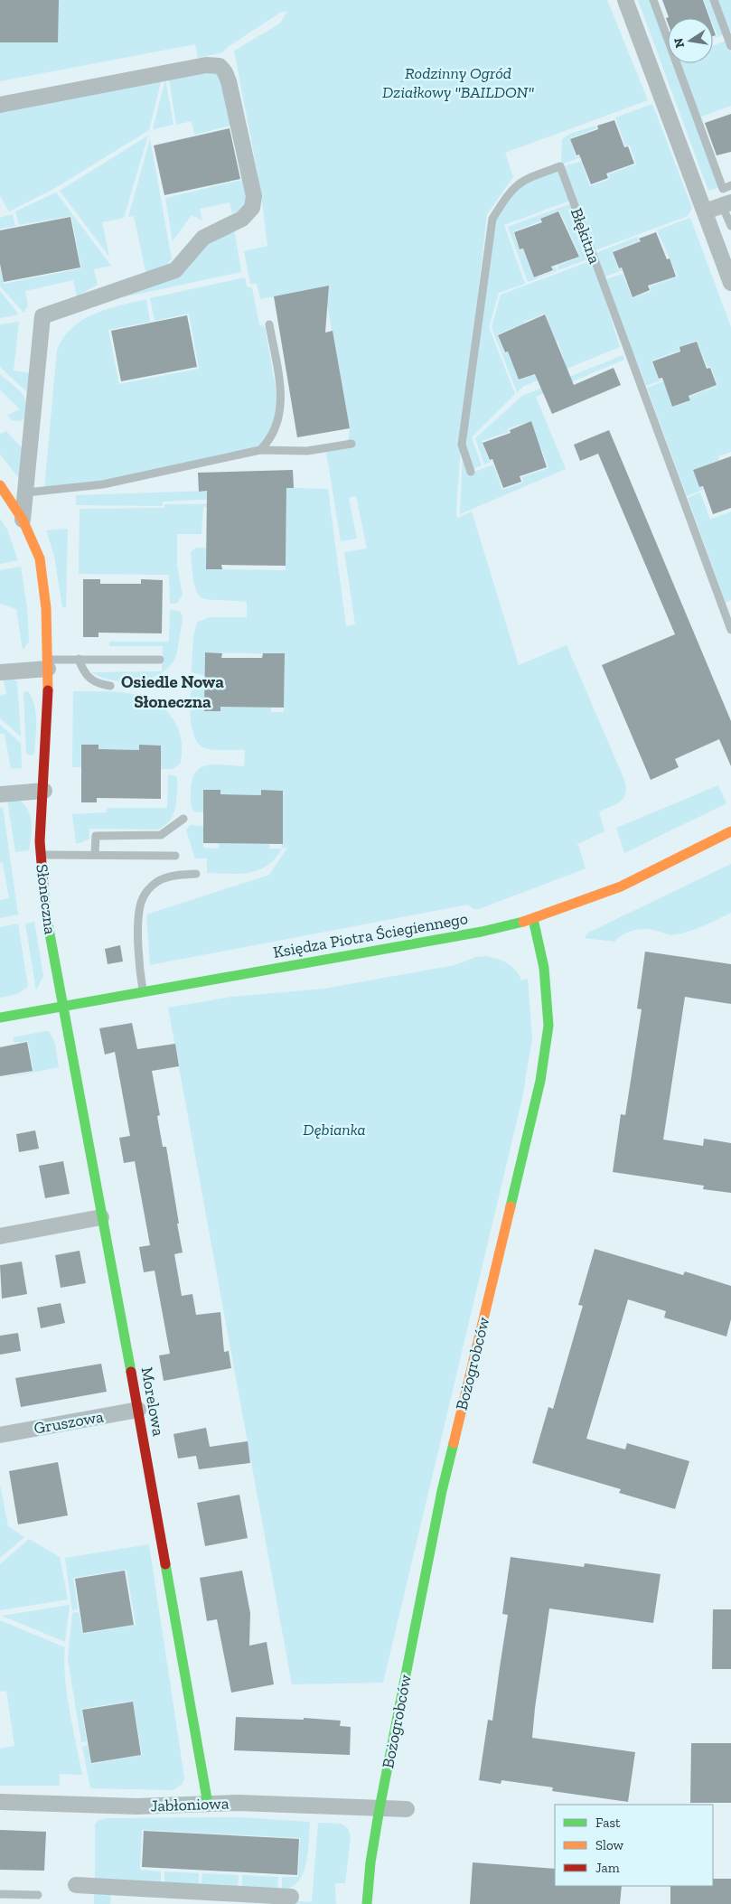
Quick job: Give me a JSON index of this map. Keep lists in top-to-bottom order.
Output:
{
  "streets": {
    "street": [
      "Słoneczna",
      "Księdza Piotra Ściegiennego",
      "Bożogrobców",
      "Morelowa",
      "Gruszowa",
      "Jabłoniowa"
    ],
    "lane": ["Błękitna"]
  },
  "crossings": [
    ["Słoneczna", "Księdza Piotra Ściegiennego"],
    ["Słoneczna", "Morelowa"],
    ["Księdza Piotra Ściegiennego", "Bożogrobców"],
    ["Księdza Piotra Ściegiennego", "Morelowa"],
    ["Bożogrobców", "Jabłoniowa"],
    ["Morelowa", "Gruszowa"],
    ["Morelowa", "Jabłoniowa"]
  ],
  "districts": ["Osiedle Nowa Słoneczna"],
  "parks": ["Rodzinny Ogród Działkowy \"BAILDON\"", "Dębianka"],
  "legend": ["Fast", "Slow", "Jam"],
  "north": "left"
}
